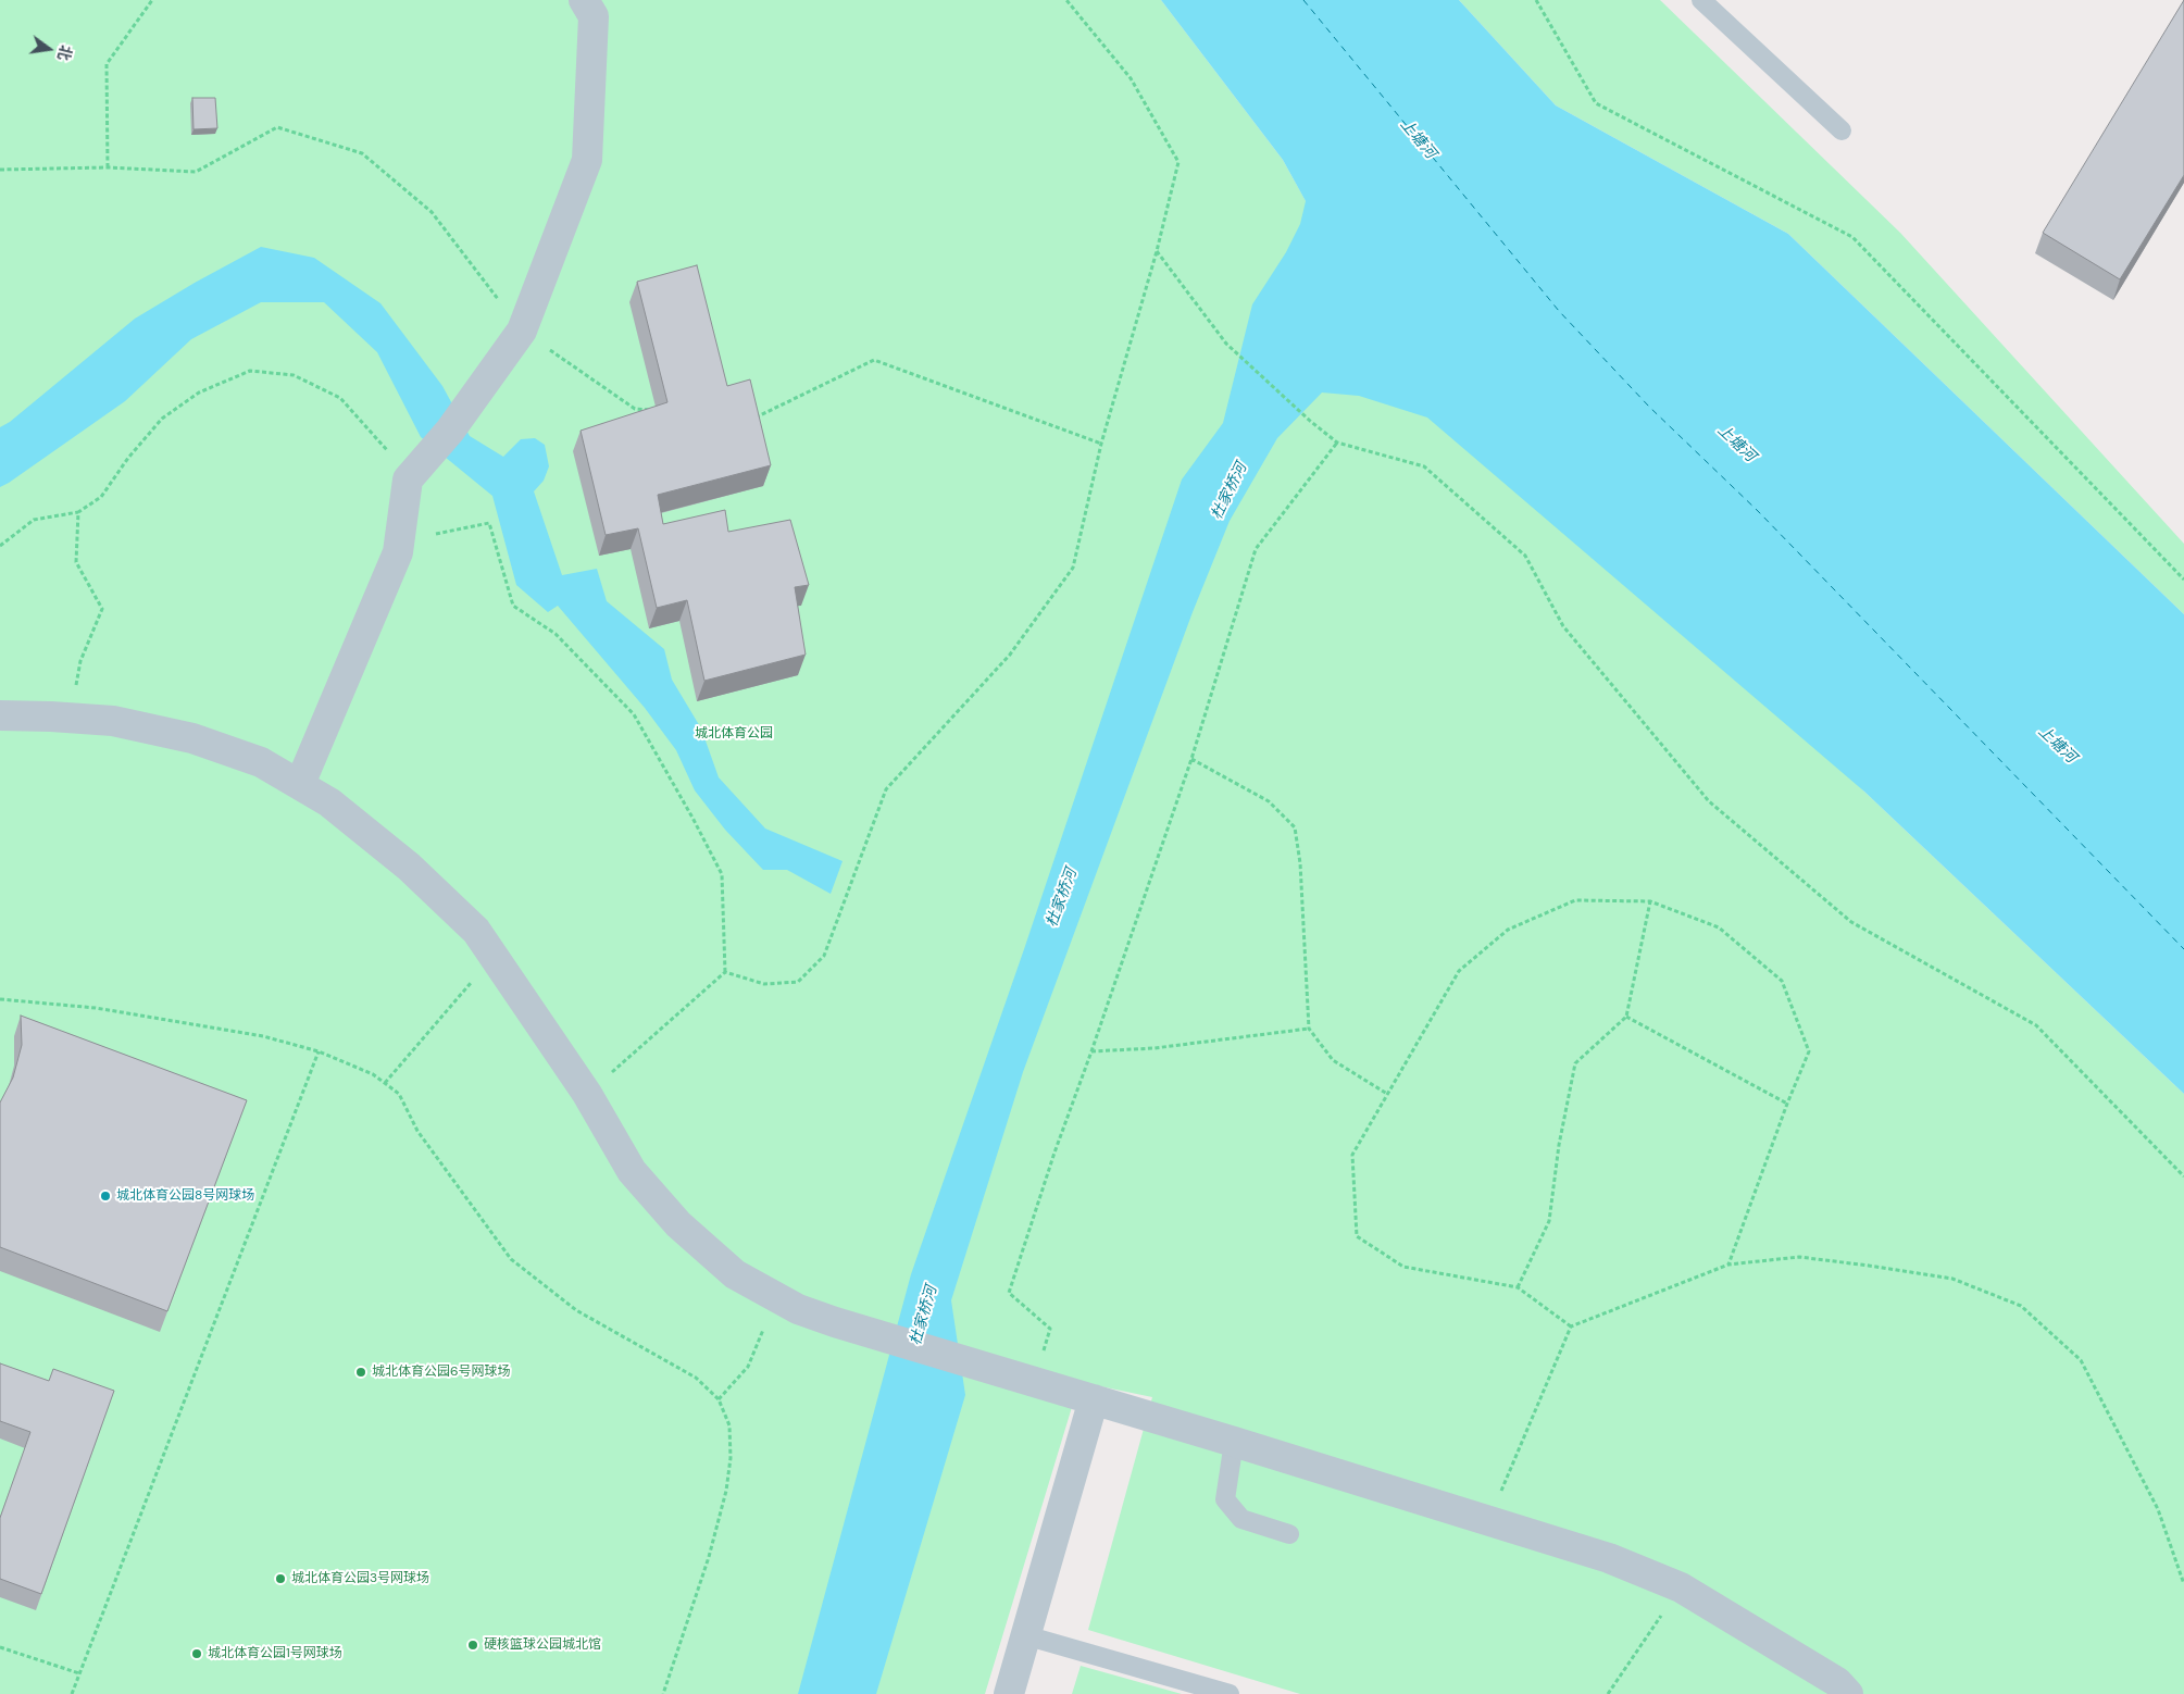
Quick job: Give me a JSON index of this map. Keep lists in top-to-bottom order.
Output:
{
  "water": ["上塘河", "杜家桥河"],
  "parks": ["城北体育公园"],
  "places": [
    "城北体育公园8号网球场",
    "城北体育公园6号网球场",
    "城北体育公园3号网球场",
    "硬核篮球公园城北馆",
    "城北体育公园1号网球场"
  ],
  "north": "right"
}
